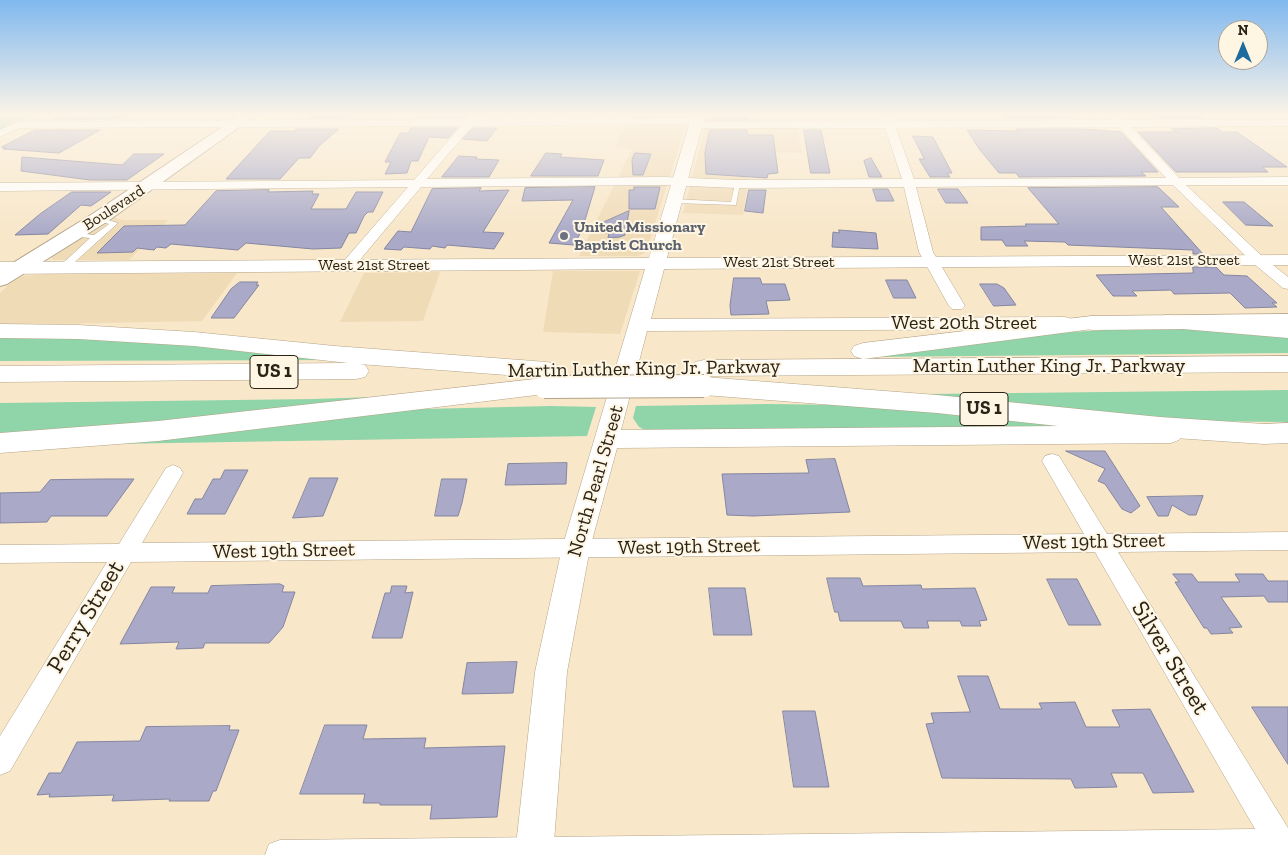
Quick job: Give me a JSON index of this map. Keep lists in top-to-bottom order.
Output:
{
  "streets": {
    "main road": [
      "Boulevard",
      "West 20th Street",
      "Martin Luther King Jr. Parkway",
      "US 1"
    ],
    "street": [
      "West 21st Street",
      "North Pearl Street",
      "West 19th Street",
      "Perry Street",
      "Silver Street"
    ]
  },
  "crossings": [
    ["Boulevard", "West 21st Street"],
    ["West 21st Street", "North Pearl Street"],
    ["West 20th Street", "North Pearl Street"],
    ["Martin Luther King Jr. Parkway", "US 1"],
    ["North Pearl Street", "West 19th Street"],
    ["West 19th Street", "Perry Street"],
    ["West 19th Street", "Silver Street"]
  ],
  "places": ["United Missionary Baptist Church"],
  "north": "top"
}
